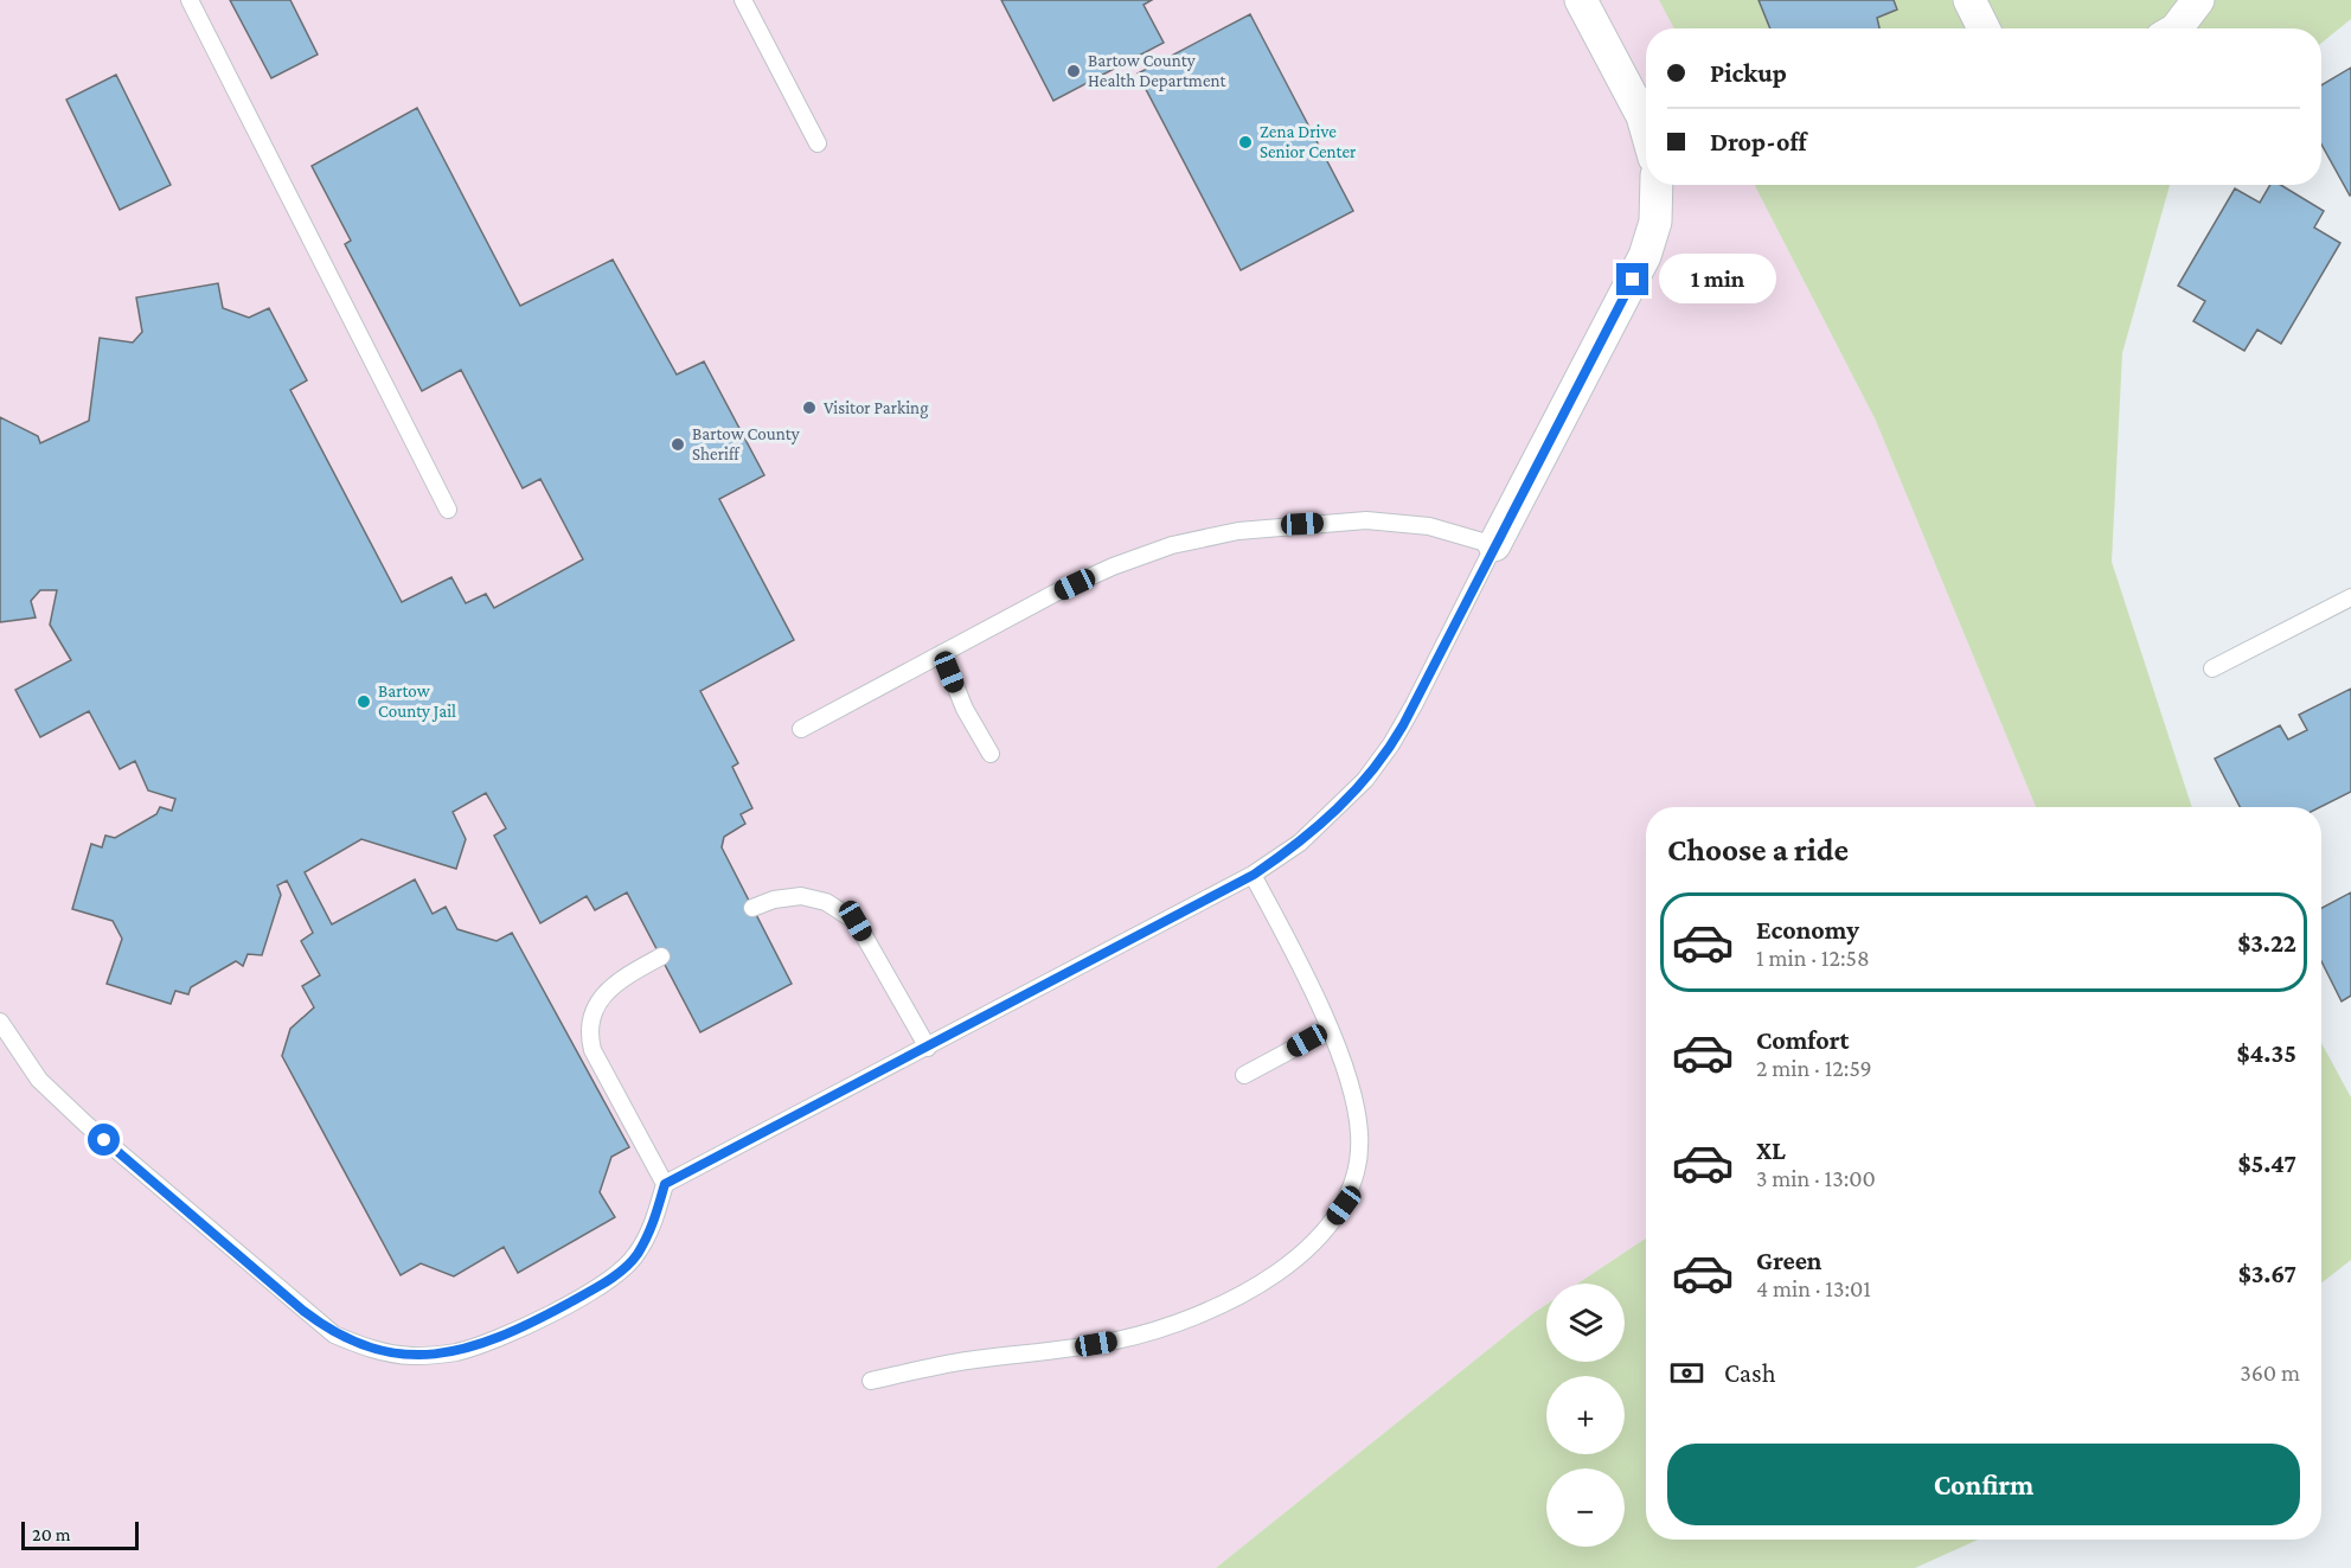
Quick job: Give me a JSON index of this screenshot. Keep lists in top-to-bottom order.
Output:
{
  "places": [
    "Bartow County Health Department",
    "Zena Drive Senior Center",
    "Visitor Parking",
    "Bartow County Sheriff",
    "Bartow County Jail"
  ],
  "scale_bar": "20 m",
  "page": {
    "banner": ["Pickup", "Drop-off"],
    "bubble": "1 min",
    "heading": "Choose a ride",
    "list": [
      {
        "name": "Economy",
        "note": "1 min · 12:58",
        "value": "$3.22"
      },
      {
        "name": "Comfort",
        "note": "2 min · 12:59",
        "value": "$4.35"
      },
      {
        "name": "XL",
        "note": "3 min · 13:00",
        "value": "$5.47"
      },
      {
        "name": "Green",
        "note": "4 min · 13:01",
        "value": "$3.67"
      }
    ],
    "map_buttons": ["+", "−"],
    "pay": ["Cash", "360 m"],
    "buttons": "Confirm",
    "scale": "20 m"
  }
}
